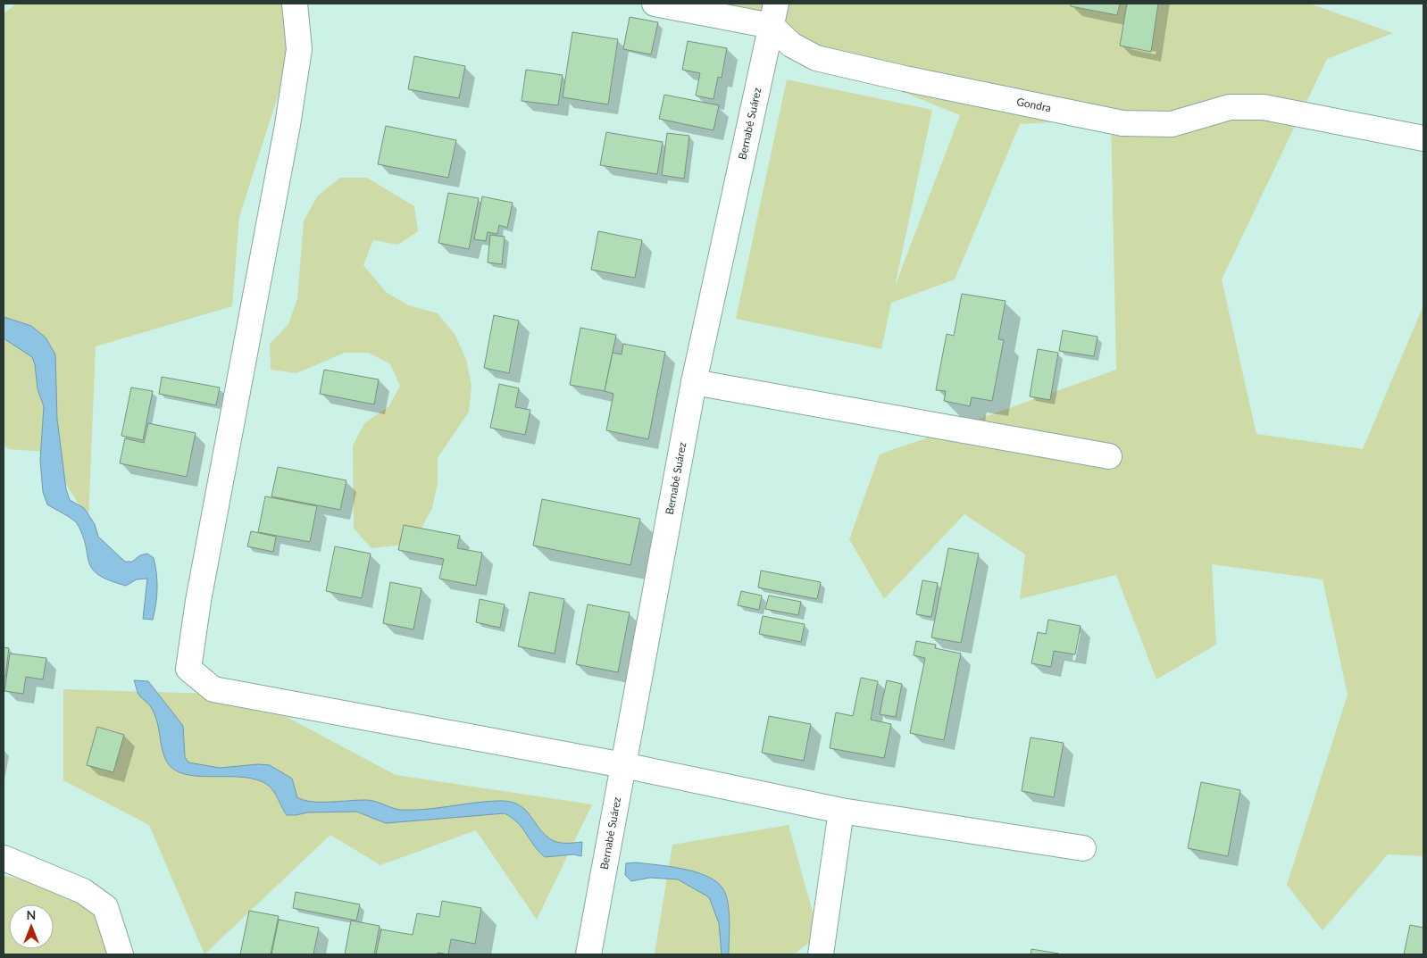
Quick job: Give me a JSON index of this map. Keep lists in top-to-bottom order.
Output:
{
  "streets": {
    "street": ["Gondra", "Bernabé Suárez"]
  },
  "crossings": [
    ["Gondra", "Bernabé Suárez"]
  ],
  "north": "top"
}
